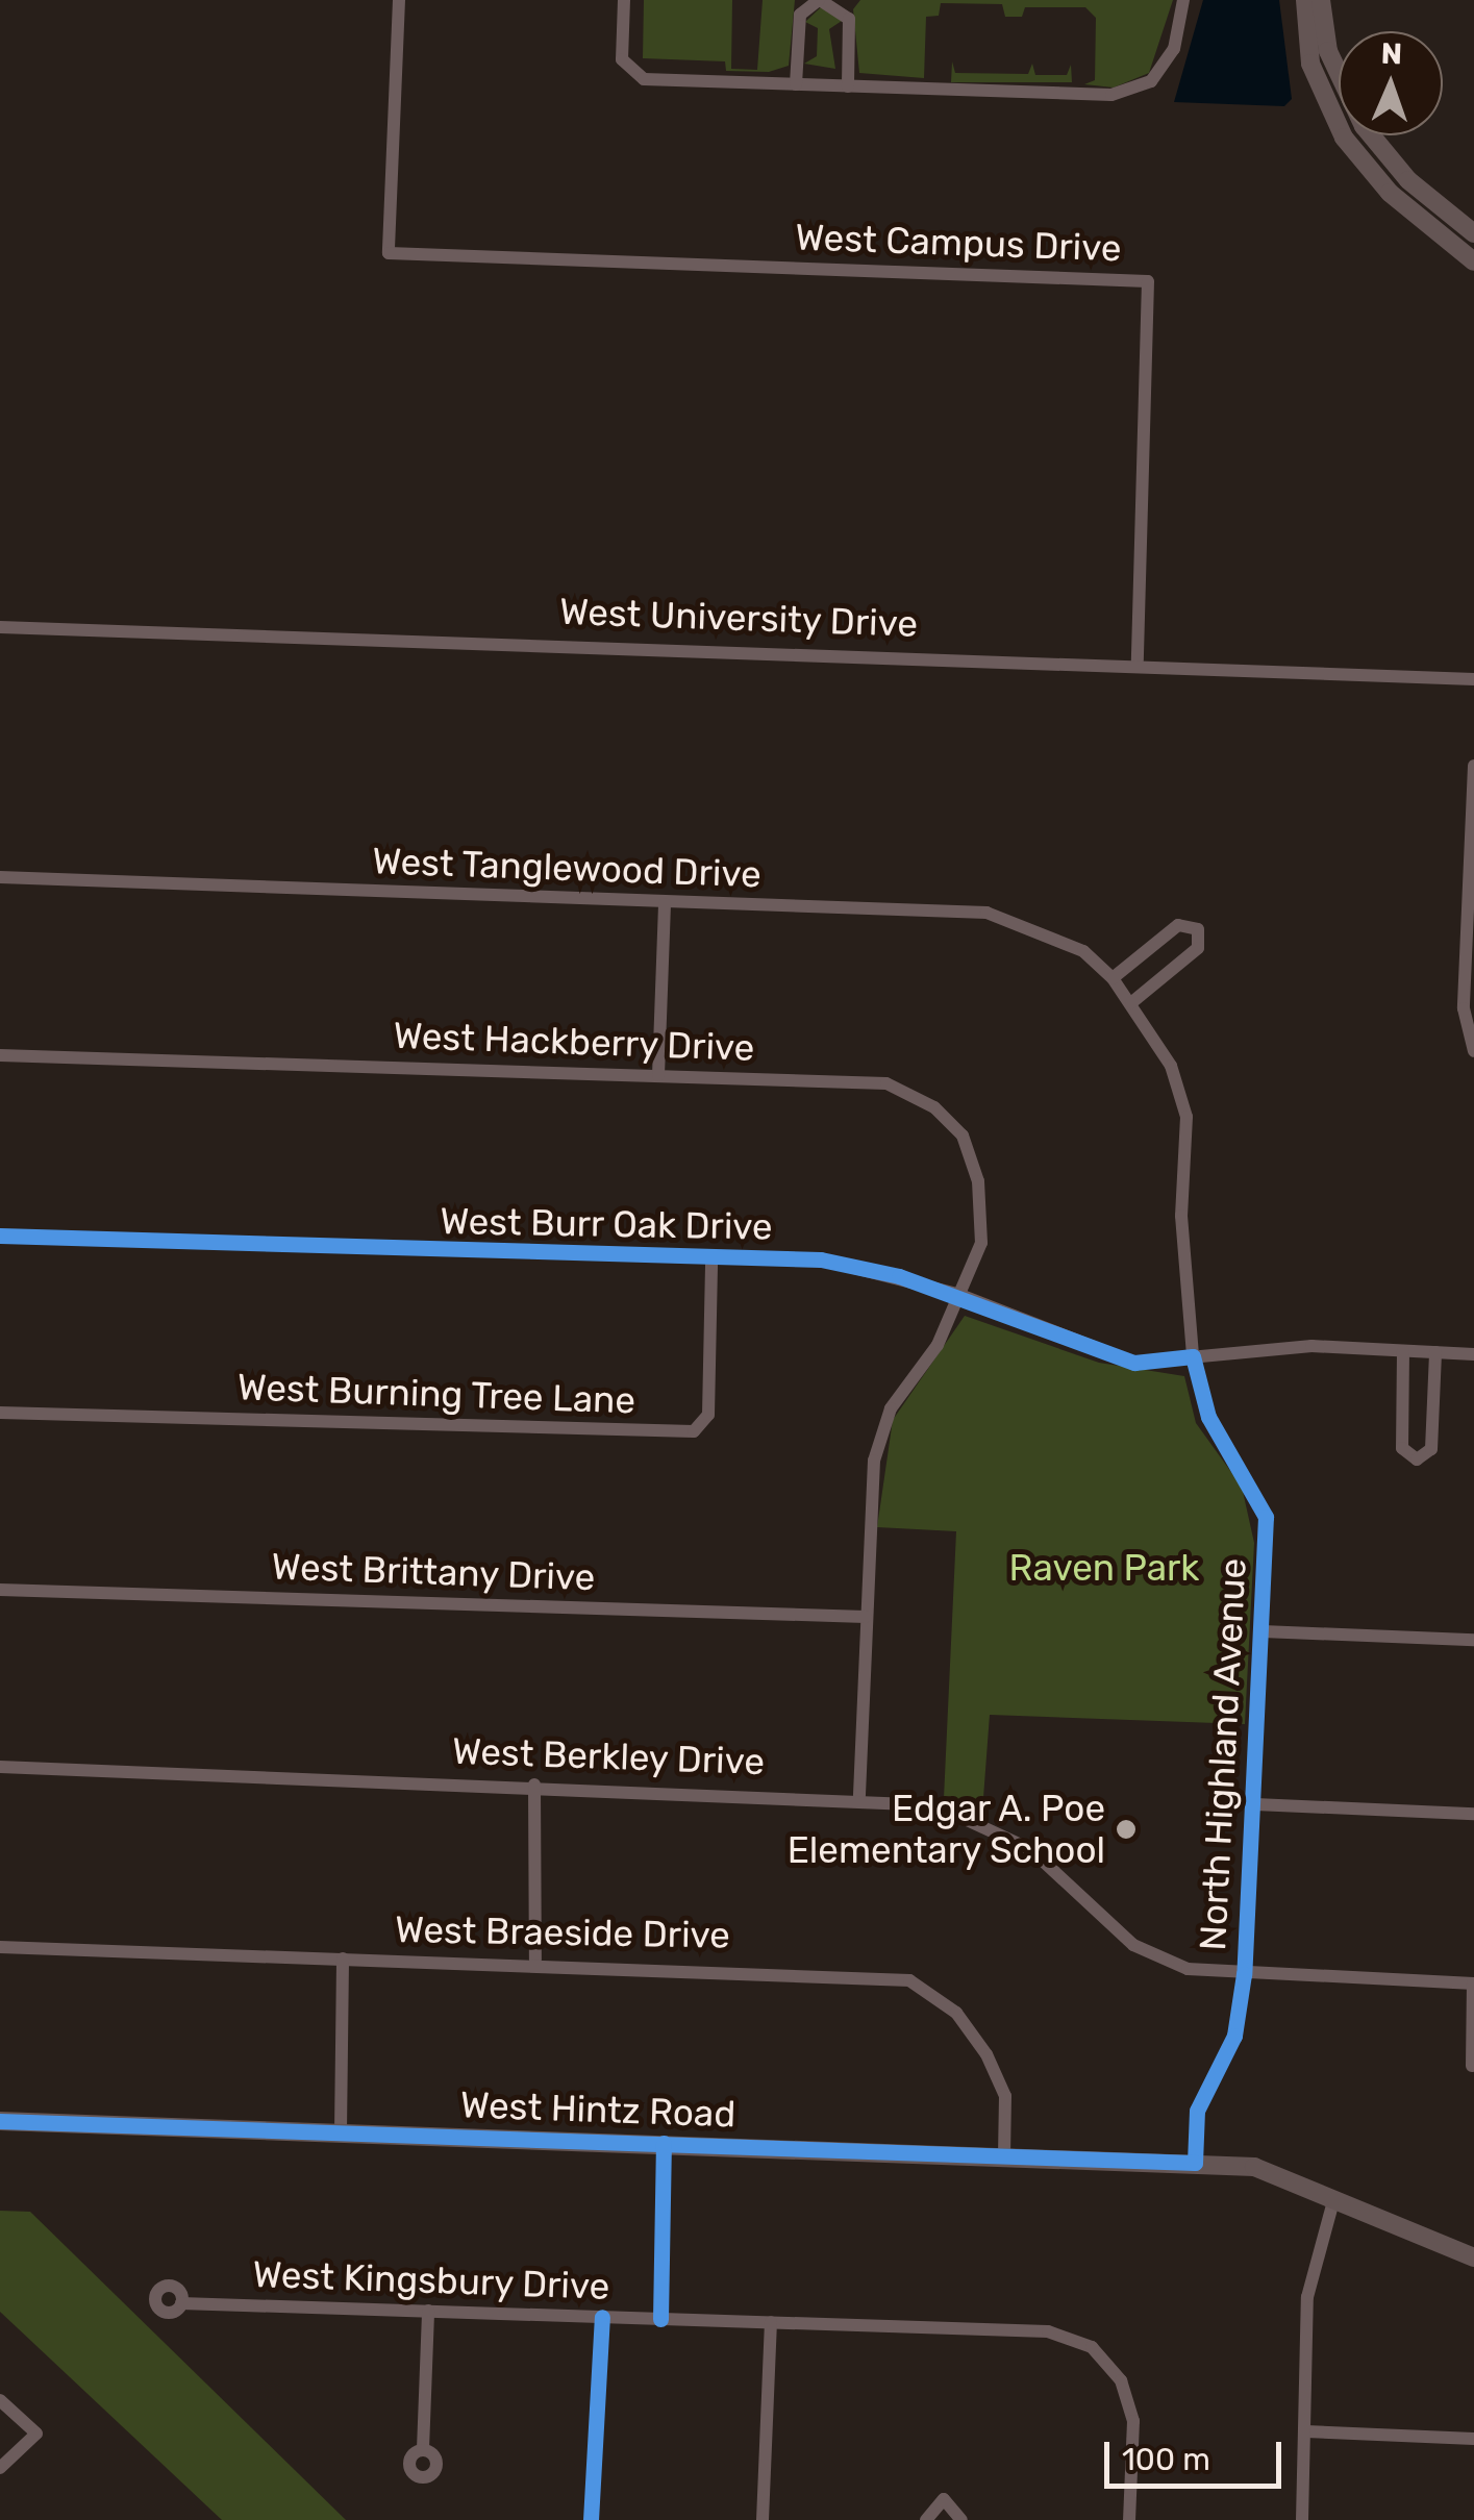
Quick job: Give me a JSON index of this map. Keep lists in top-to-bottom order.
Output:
{
  "streets": {
    "street": [
      "West Campus Drive",
      "West University Drive",
      "West Tanglewood Drive",
      "West Hackberry Drive",
      "West Burr Oak Drive",
      "West Burning Tree Lane",
      "West Brittany Drive",
      "North Highland Avenue",
      "West Berkley Drive",
      "West Braeside Drive",
      "West Hintz Road",
      "West Kingsbury Drive"
    ]
  },
  "crossings": [
    ["West Campus Drive", "West University Drive"],
    ["West Tanglewood Drive", "West Burr Oak Drive"],
    ["West Tanglewood Drive", "North Highland Avenue"],
    ["West Hackberry Drive", "West Burr Oak Drive"],
    ["West Hackberry Drive", "West Brittany Drive"],
    ["West Hackberry Drive", "West Berkley Drive"],
    ["West Burr Oak Drive", "West Burning Tree Lane"],
    ["West Burr Oak Drive", "North Highland Avenue"],
    ["North Highland Avenue", "West Berkley Drive"],
    ["North Highland Avenue", "West Hintz Road"],
    ["West Braeside Drive", "West Hintz Road"]
  ],
  "parks": ["Raven Park"],
  "places": ["Edgar A. Poe Elementary School"],
  "scale_bar": "100 m",
  "north": "top"
}
